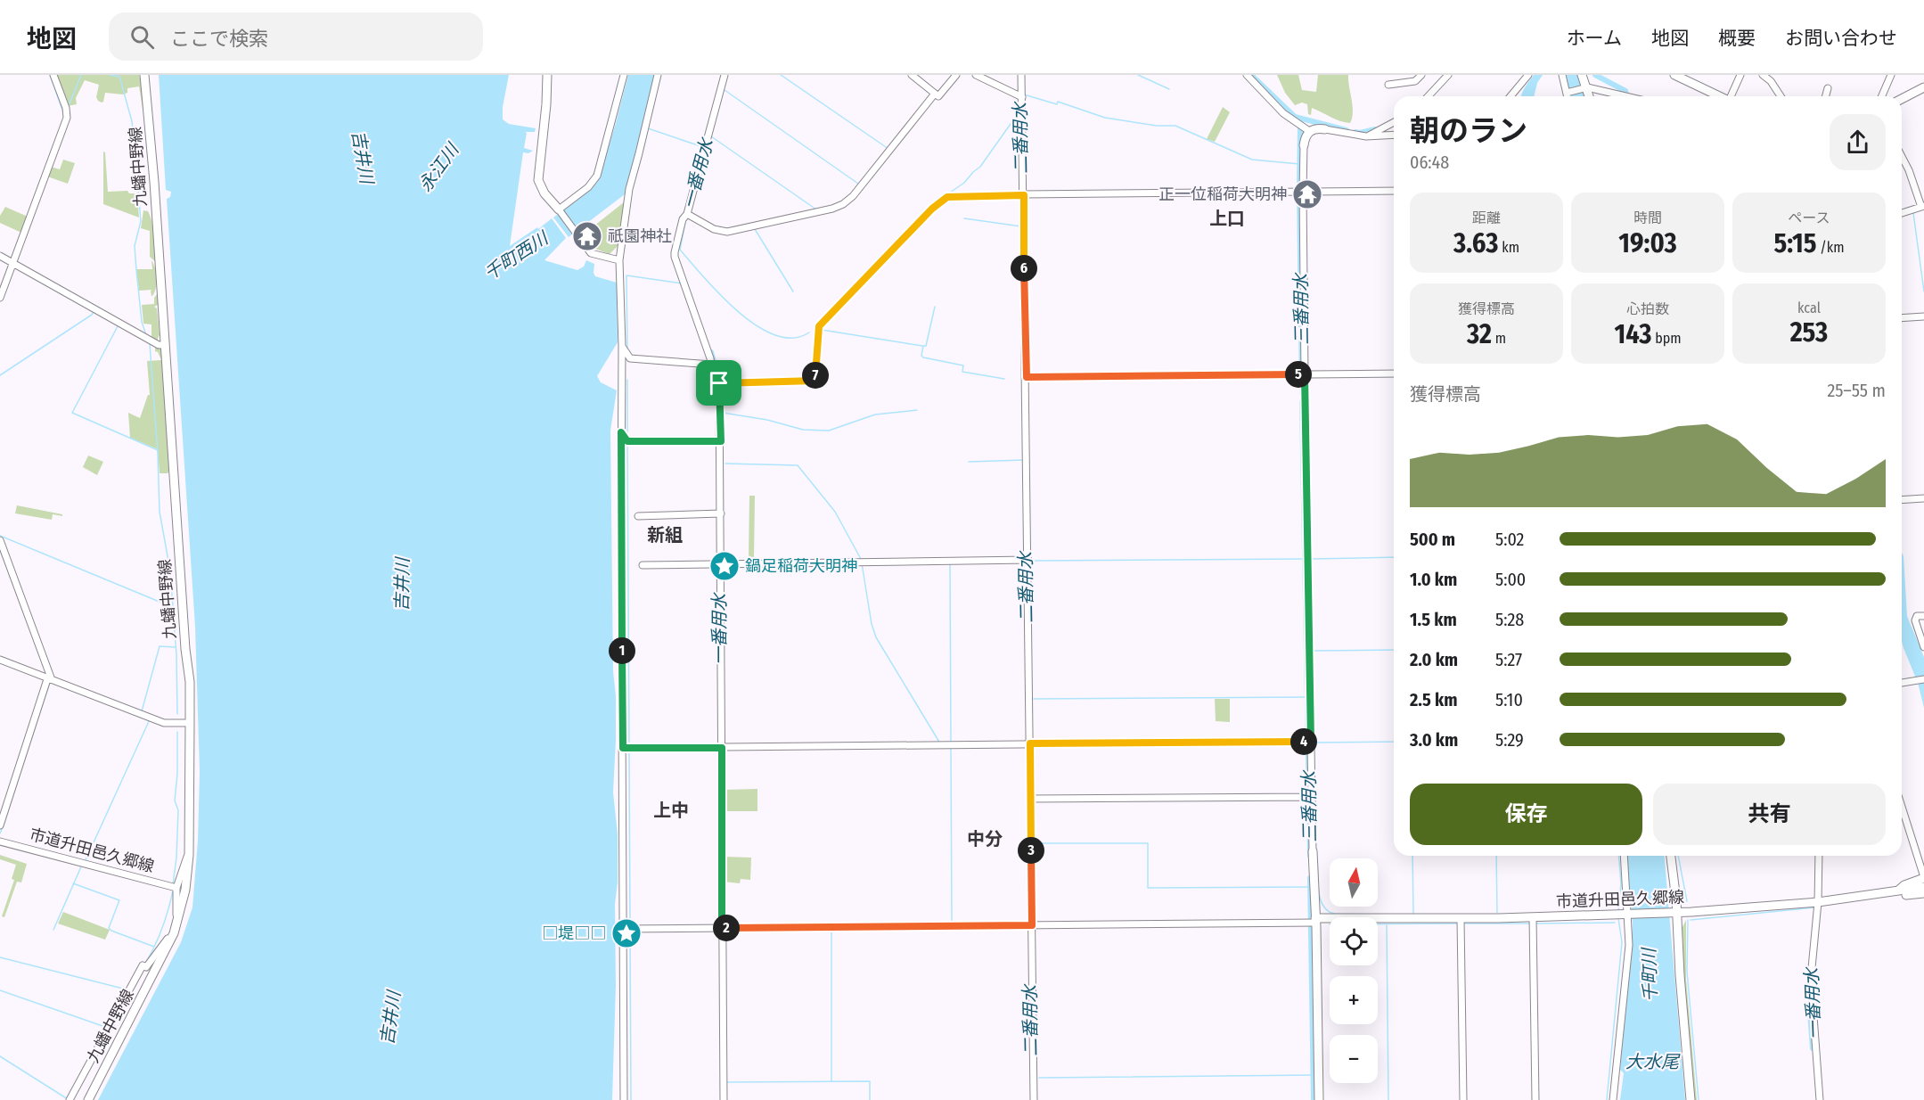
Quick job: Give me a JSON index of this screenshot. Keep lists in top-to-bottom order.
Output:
{
  "streets": {
    "main road": ["九蟠中野線", "市道升田邑久郷線"]
  },
  "districts": [
    "上口",
    "新組",
    "上中",
    "中分"
  ],
  "water": [
    "二番用水",
    "吉井川",
    "永江川",
    "一番用水",
    "千町西川",
    "三番用水",
    "千町川",
    "大水尾"
  ],
  "places": {
    "temple": ["正一位稲荷大明神", "祇園神社"],
    "place": ["鍋足稲荷大明神", "□堤□□"]
  },
  "north": "top",
  "page": {
    "header": "地図",
    "search": "ここで検索",
    "nav": [
      "ホーム",
      "地図",
      "概要",
      "お問い合わせ"
    ],
    "heading": ["朝のラン", "06:48"],
    "stats": [
      ["距離", "3.63 km"],
      ["時間", "19:03"],
      ["ペース", "5:15 /km"],
      ["獲得標高", "32 m"],
      ["心拍数", "143 bpm"],
      ["kcal", "253"]
    ],
    "pins": [
      "6",
      "5",
      "7",
      "1",
      "4",
      "3",
      "2"
    ],
    "chart": ["獲得標高", "25–55 m"],
    "list": [
      {
        "name": "500 m",
        "note": "5:02"
      },
      {
        "name": "1.0 km",
        "note": "5:00"
      },
      {
        "name": "1.5 km",
        "note": "5:28"
      },
      {
        "name": "2.0 km",
        "note": "5:27"
      },
      {
        "name": "2.5 km",
        "note": "5:10"
      },
      {
        "name": "3.0 km",
        "note": "5:29"
      }
    ],
    "buttons": ["保存", "共有"],
    "map_buttons": ["+", "−"]
  }
}
